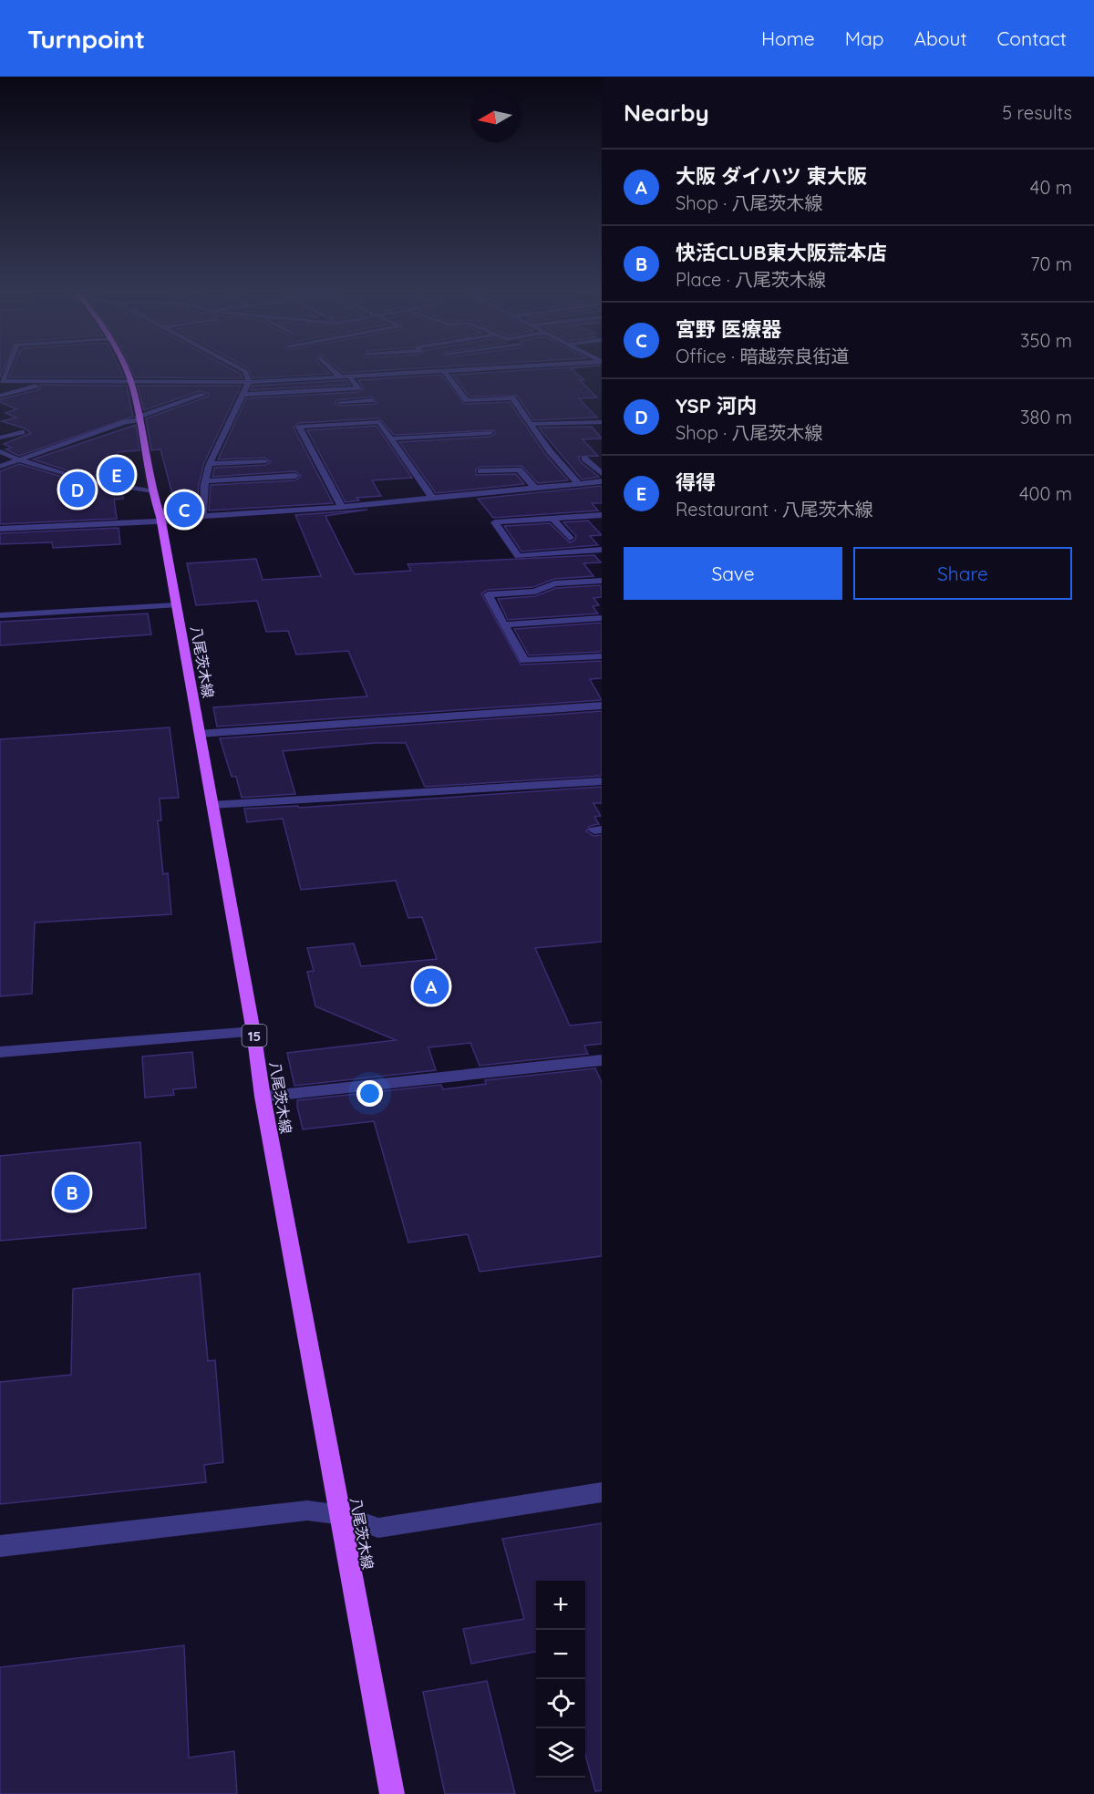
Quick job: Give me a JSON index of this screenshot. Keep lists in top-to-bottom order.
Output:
{
  "streets": {
    "main road": ["八尾茨木線", "15"]
  },
  "north": "left",
  "page": {
    "header": "Turnpoint",
    "nav": [
      "Home",
      "Map",
      "About",
      "Contact"
    ],
    "heading": ["Nearby", "5 results"],
    "list": [
      {
        "mark": "A",
        "name": "大阪 ダイハツ 東大阪",
        "note": "Shop · 八尾茨木線",
        "value": "40 m"
      },
      {
        "mark": "B",
        "name": "快活CLUB東大阪荒本店",
        "note": "Place · 八尾茨木線",
        "value": "70 m"
      },
      {
        "mark": "C",
        "name": "宮野 医療器",
        "note": "Office · 暗越奈良街道",
        "value": "350 m"
      },
      {
        "mark": "D",
        "name": "YSP 河内",
        "note": "Shop · 八尾茨木線",
        "value": "380 m"
      },
      {
        "mark": "E",
        "name": "得得",
        "note": "Restaurant · 八尾茨木線",
        "value": "400 m"
      }
    ],
    "pins": [
      "E",
      "D",
      "C",
      "A",
      "B"
    ],
    "buttons": ["Save", "Share"],
    "map_buttons": ["+", "−"]
  }
}
